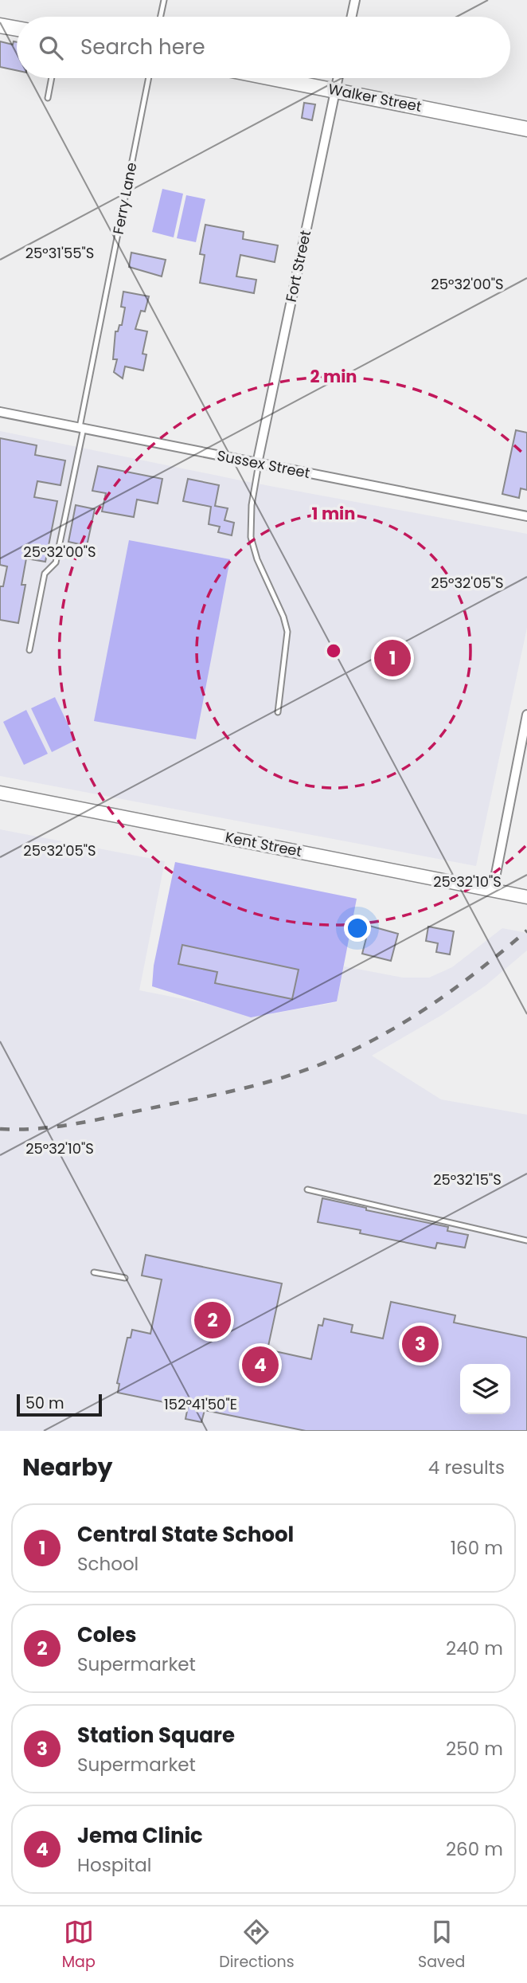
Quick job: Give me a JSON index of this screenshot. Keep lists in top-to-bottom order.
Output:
{
  "streets": {
    "main road": ["Walker Street", "Kent Street"],
    "street": ["Fort Street", "Sussex Street"],
    "lane": ["Ferry Lane"]
  },
  "crossings": [
    ["Walker Street", "Fort Street"],
    ["Ferry Lane", "Sussex Street"],
    ["Fort Street", "Sussex Street"]
  ],
  "scale_bar": "50 m",
  "page": {
    "search": "Search here",
    "pins": [
      "1",
      "2",
      "3",
      "4"
    ],
    "scale": "50 m",
    "heading": ["Nearby", "4 results"],
    "list": [
      {
        "mark": "1",
        "name": "Central State School",
        "note": "School",
        "value": "160 m"
      },
      {
        "mark": "2",
        "name": "Coles",
        "note": "Supermarket",
        "value": "240 m"
      },
      {
        "mark": "3",
        "name": "Station Square",
        "note": "Supermarket",
        "value": "250 m"
      },
      {
        "mark": "4",
        "name": "Jema Clinic",
        "note": "Hospital",
        "value": "260 m"
      }
    ],
    "nav": ["Map", "Directions", "Saved"]
  },
  "coordinates": [
    "25°31'55\"S",
    "25°32'00\"S",
    "25°32'05\"S",
    "25°32'10\"S",
    "25°32'15\"S",
    "152°41'50\"E"
  ],
  "rings": ["2 min", "1 min"]
}
